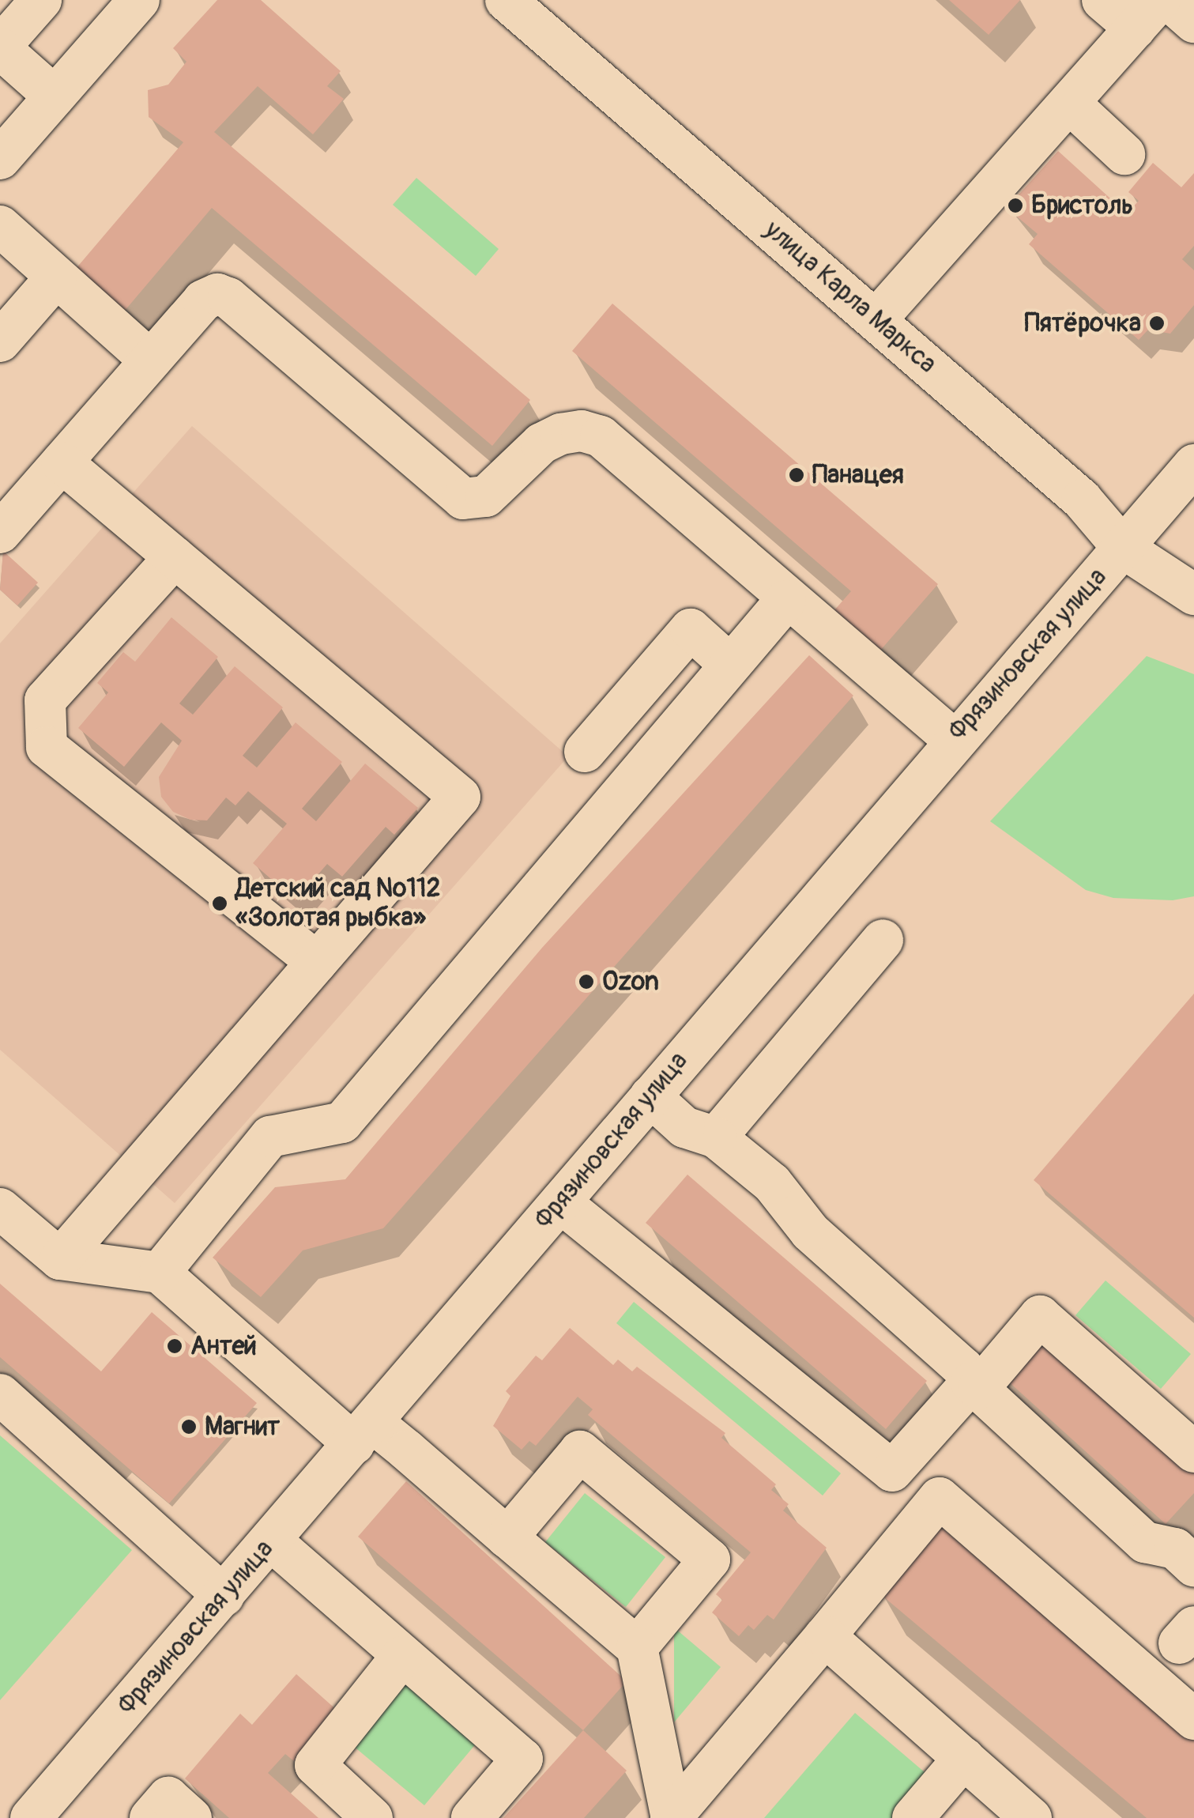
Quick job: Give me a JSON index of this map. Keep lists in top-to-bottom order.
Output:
{
  "streets": {
    "street": ["улица Карла Маркса", "Фрязиновская улица"]
  },
  "crossings": [
    ["улица Карла Маркса", "Фрязиновская улица"]
  ],
  "places": [
    "Бристоль",
    "Пятёрочка",
    "Панацея",
    "Детский сад №112 «Золотая рыбка»",
    "Ozon",
    "Антей",
    "Магнит"
  ]
}
